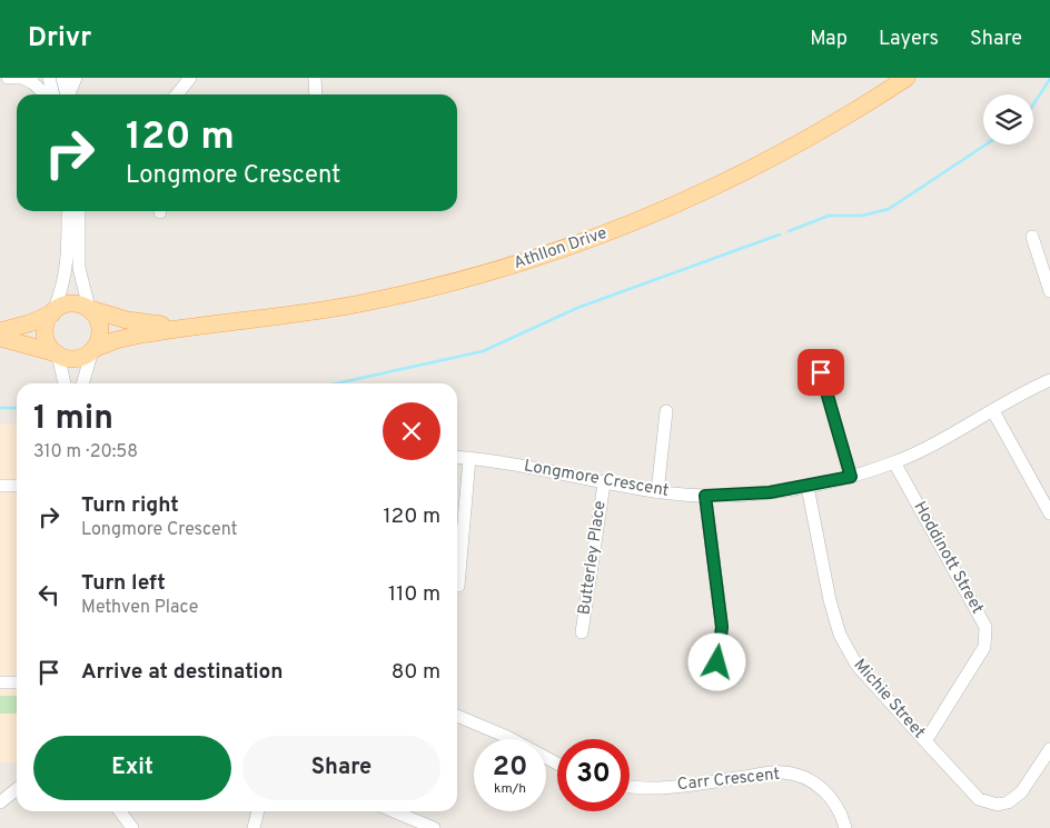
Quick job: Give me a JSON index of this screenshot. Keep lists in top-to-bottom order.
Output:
{
  "streets": {
    "main road": ["Athllon Drive"],
    "street": [
      "Longmore Crescent",
      "Butterley Place",
      "Hoddinott Street",
      "Michie Street",
      "Carr Crescent"
    ]
  },
  "crossings": [
    ["Longmore Crescent", "Butterley Place"],
    ["Longmore Crescent", "Hoddinott Street"],
    ["Longmore Crescent", "Michie Street"],
    ["Hoddinott Street", "Michie Street"]
  ],
  "page": {
    "header": "Drivr",
    "nav": ["Map", "Layers", "Share"],
    "turn": ["120 m", "Longmore Crescent"],
    "heading": ["1 min", "310 m · 20:58"],
    "list": [
      {
        "name": "Turn right",
        "note": "Longmore Crescent",
        "value": "120 m"
      },
      {
        "name": "Turn left",
        "note": "Methven Place",
        "value": "110 m"
      },
      {
        "name": "Arrive at destination",
        "value": "80 m"
      }
    ],
    "buttons": ["Exit", "Share"],
    "speed": "20 km/h",
    "limit": "30"
  }
}
